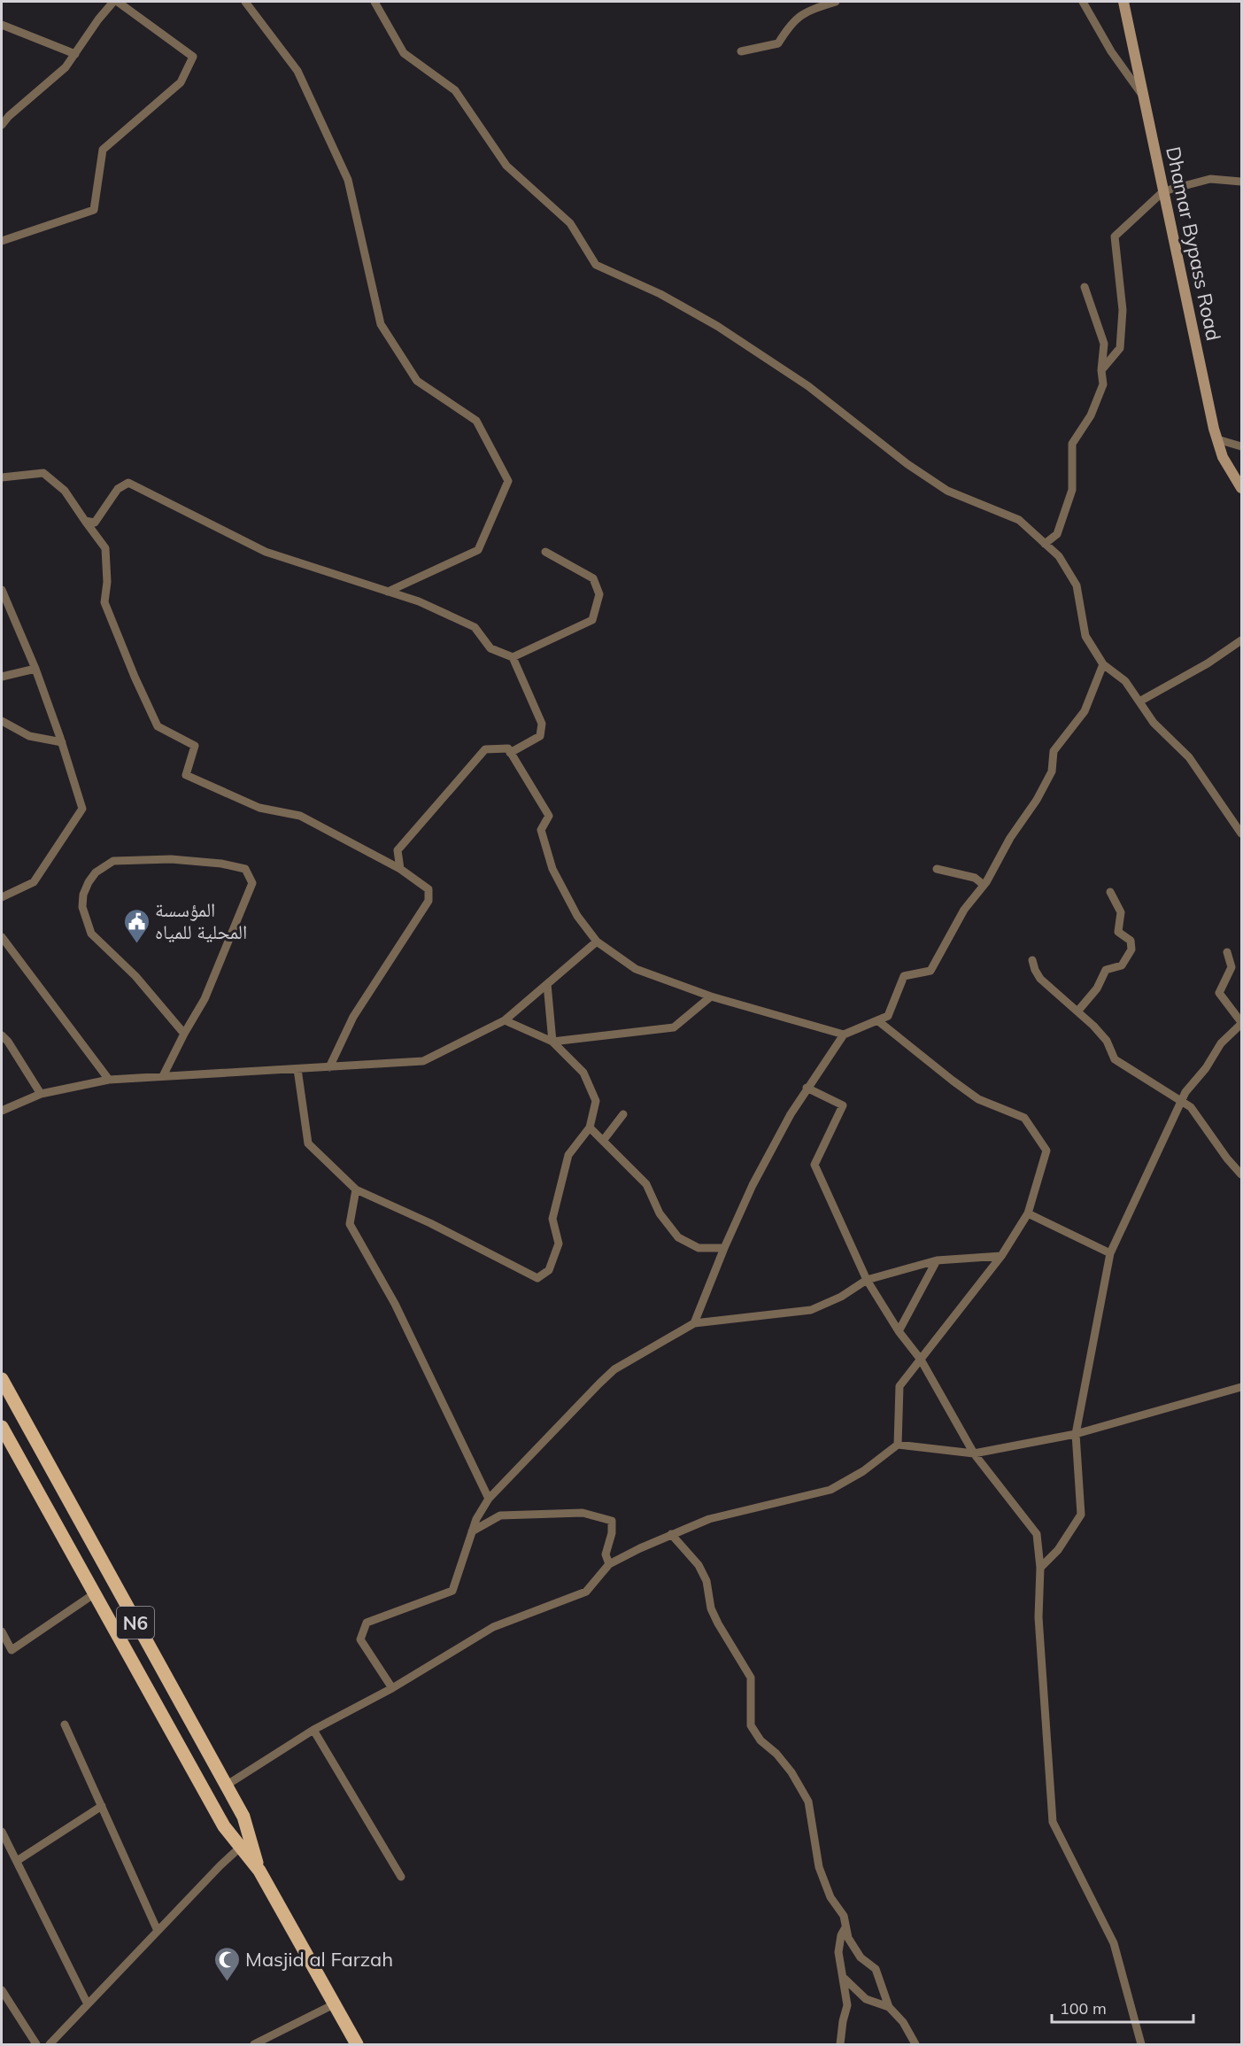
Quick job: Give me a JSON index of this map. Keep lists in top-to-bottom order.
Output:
{
  "streets": {
    "main road": ["Dhamar Bypass Road", "N6"]
  },
  "places": {
    "public building": ["المؤسسة المحلية للمياه"],
    "mosque": ["Masjid al Farzah"]
  },
  "scale_bar": "100 m"
}
